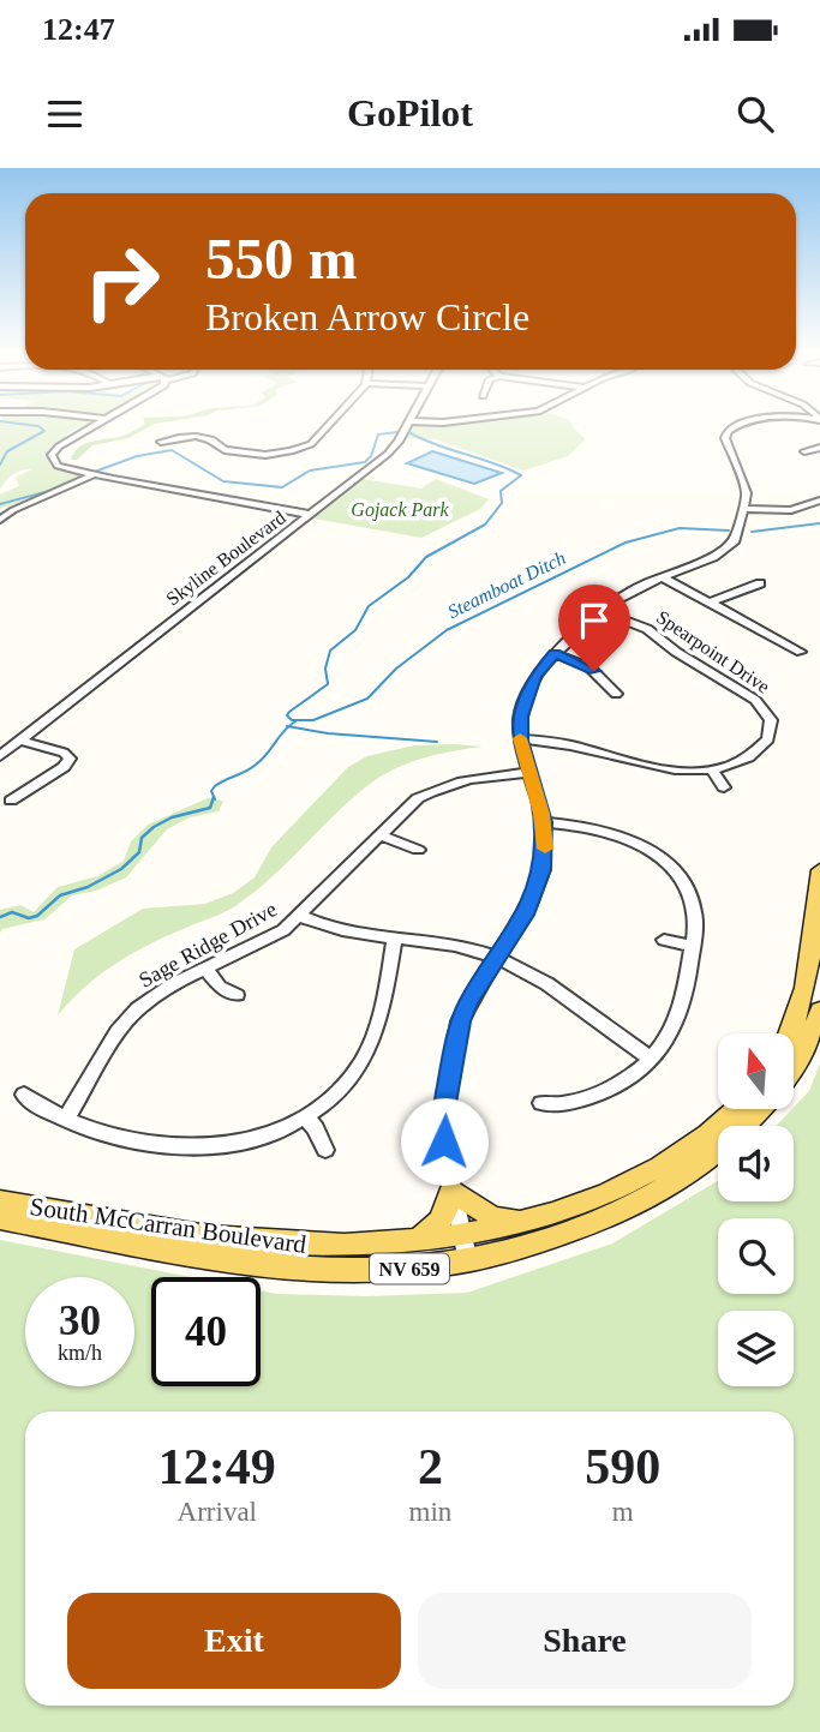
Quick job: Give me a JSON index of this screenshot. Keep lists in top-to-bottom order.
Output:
{
  "streets": {
    "main road": ["South McCarran Boulevard", "NV 659"],
    "street": ["Skyline Boulevard", "Spearpoint Drive", "Sage Ridge Drive"]
  },
  "water": ["Steamboat Ditch"],
  "parks": ["Gojack Park"],
  "north": "top",
  "page": {
    "status": "12:47",
    "header": "GoPilot",
    "turn": ["550 m", "Broken Arrow Circle"],
    "speed": "30 km/h",
    "limit": "40",
    "eta": [
      "12:49",
      "Arrival",
      "2",
      "min",
      "590",
      "m"
    ],
    "buttons": ["Exit", "Share"]
  }
}
